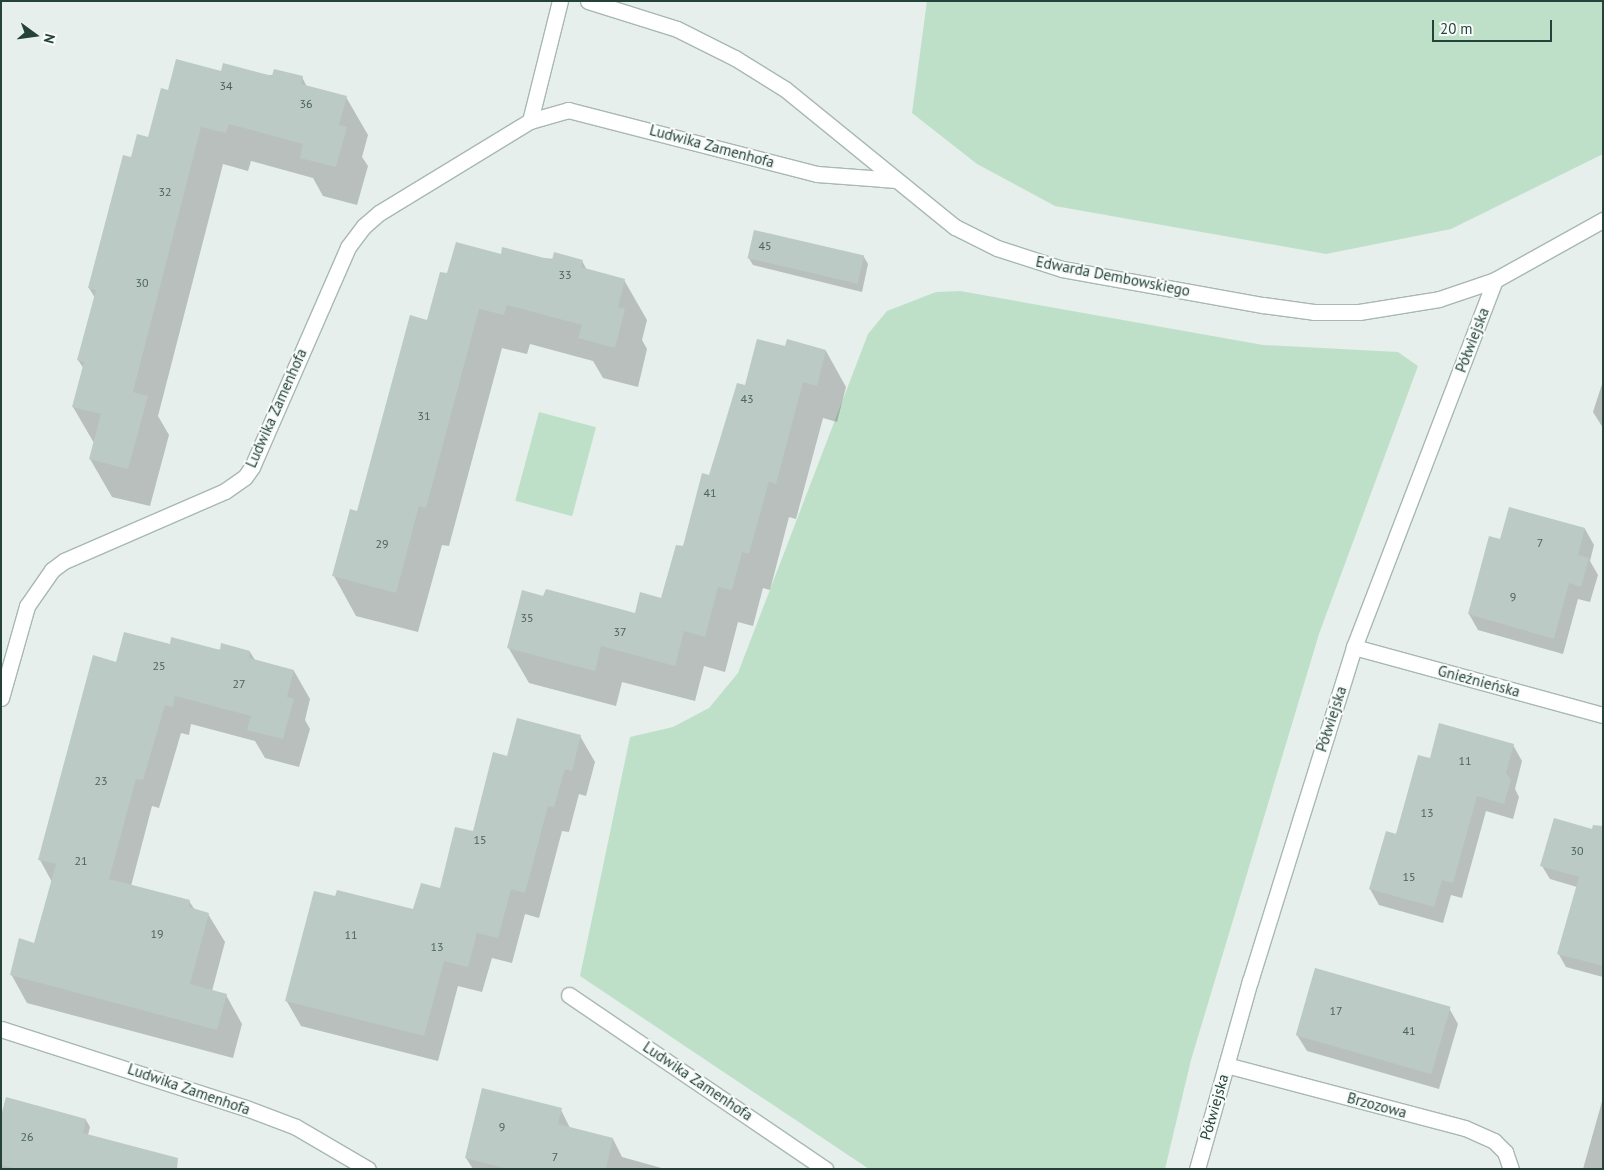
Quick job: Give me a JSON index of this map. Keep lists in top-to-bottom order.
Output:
{
  "streets": {
    "street": [
      "Ludwika Zamenhofa",
      "Edwarda Dembowskiego",
      "Półwiejska",
      "Gnieźnieńska",
      "Brzozowa"
    ]
  },
  "crossings": [
    ["Ludwika Zamenhofa", "Edwarda Dembowskiego"],
    ["Edwarda Dembowskiego", "Półwiejska"],
    ["Półwiejska", "Gnieźnieńska"],
    ["Półwiejska", "Brzozowa"]
  ],
  "house_numbers": [
    "34",
    "36",
    "32",
    "45",
    "33",
    "30",
    "43",
    "31",
    "41",
    "7",
    "29",
    "9",
    "35",
    "37",
    "25",
    "27",
    "11",
    "23",
    "13",
    "15",
    "30",
    "21",
    "15",
    "19",
    "11",
    "13",
    "17",
    "41",
    "9",
    "26",
    "7"
  ],
  "scale_bar": "20 m",
  "north": "right"
}
